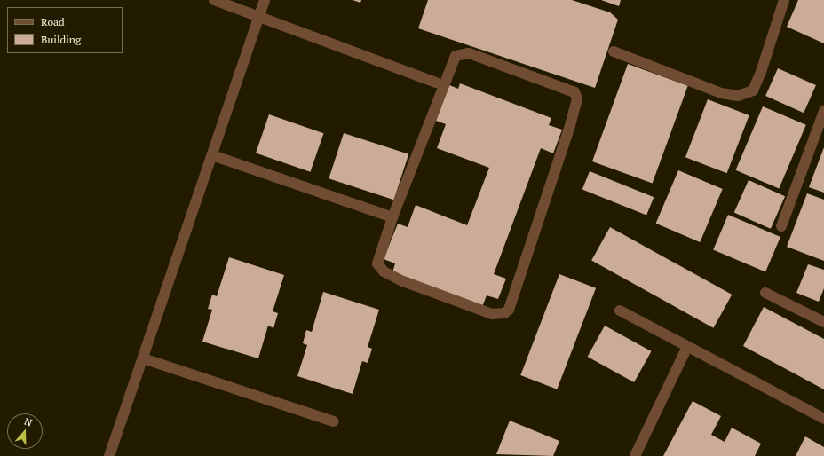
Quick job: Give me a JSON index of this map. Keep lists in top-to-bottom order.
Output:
{
  "legend": ["Road", "Building"],
  "north": "top"
}
